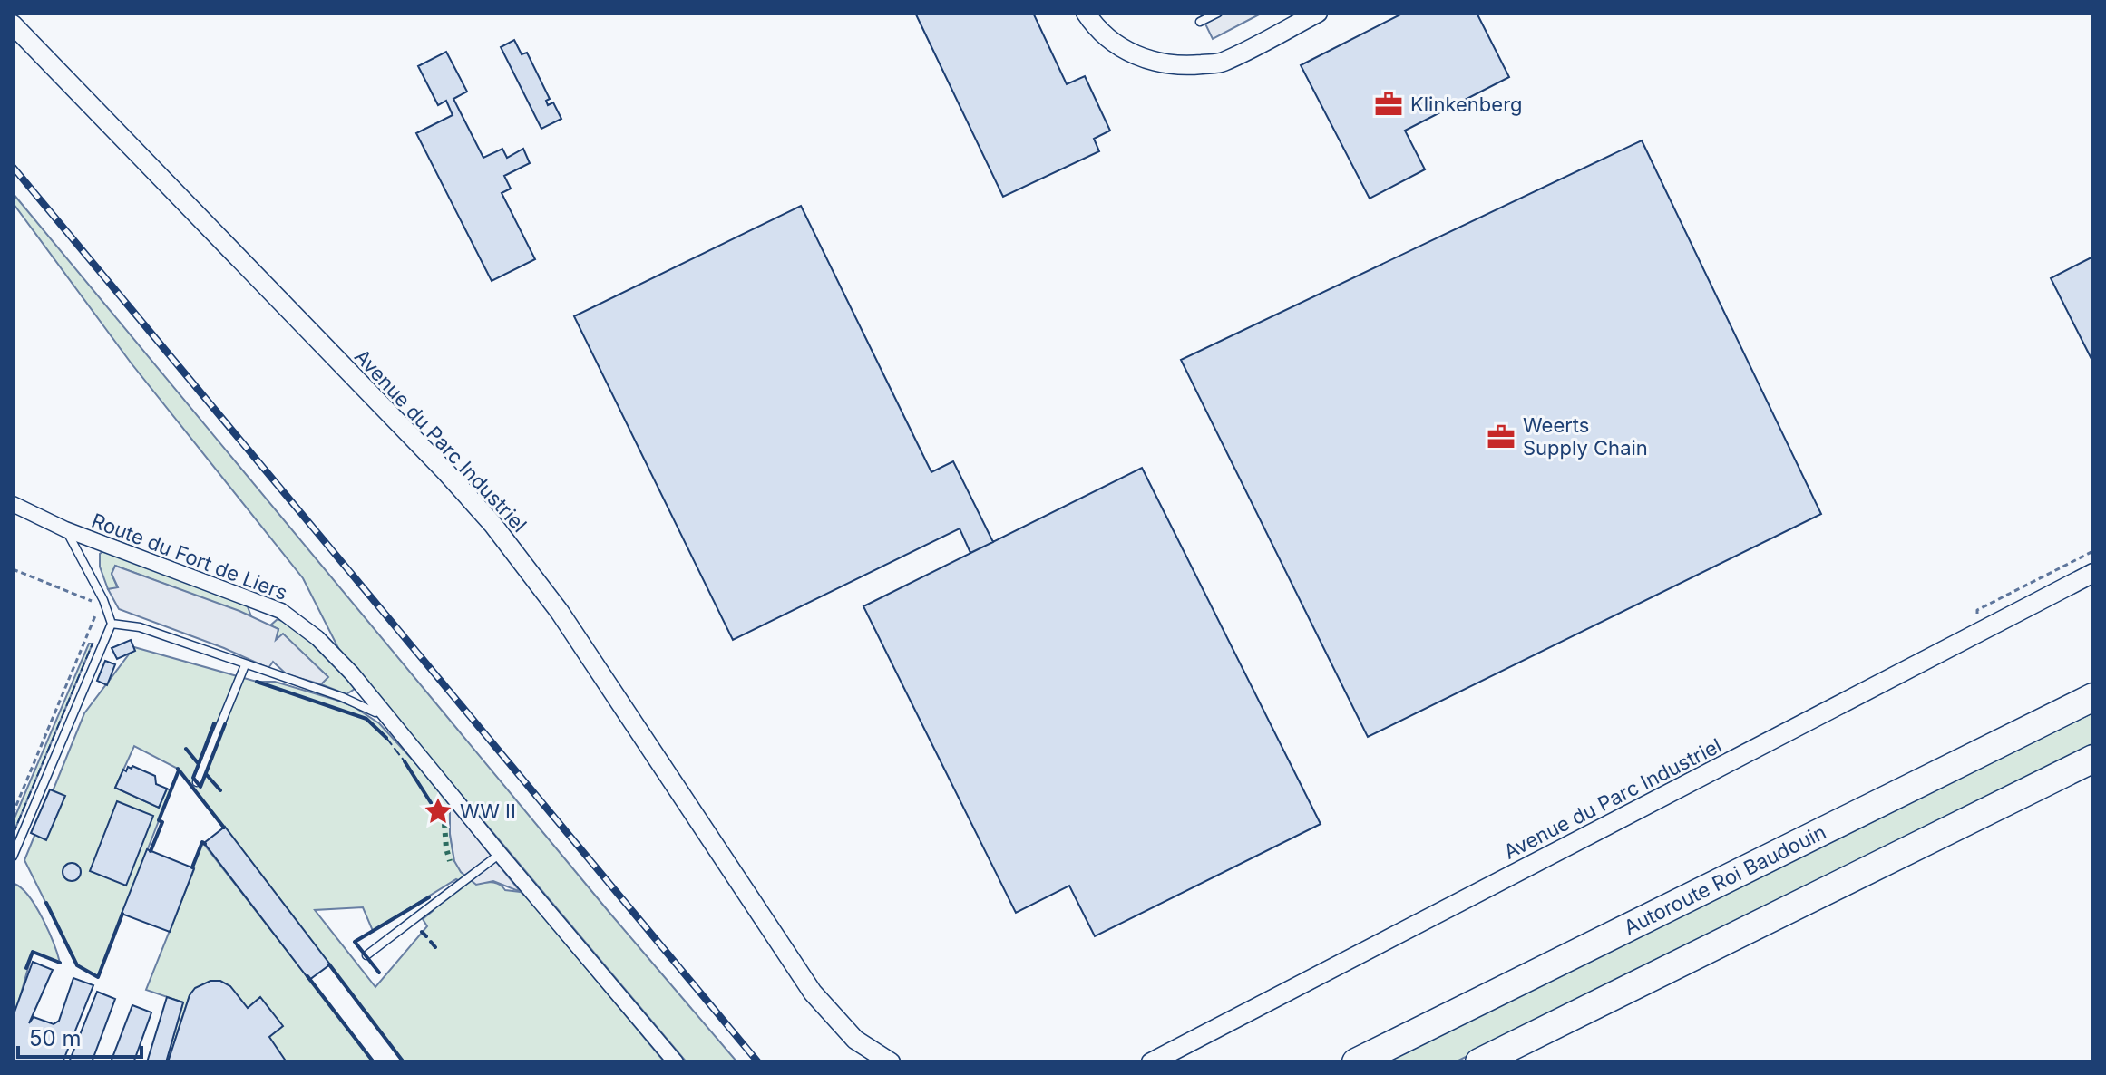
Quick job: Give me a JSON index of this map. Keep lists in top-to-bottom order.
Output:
{
  "streets": {
    "highway": ["Autoroute Roi Baudouin"],
    "street": ["Avenue du Parc Industriel", "Route du Fort de Liers"]
  },
  "places": {
    "office": ["Klinkenberg", "Weerts Supply Chain"],
    "place": ["WW II"]
  },
  "scale_bar": "50 m"
}
